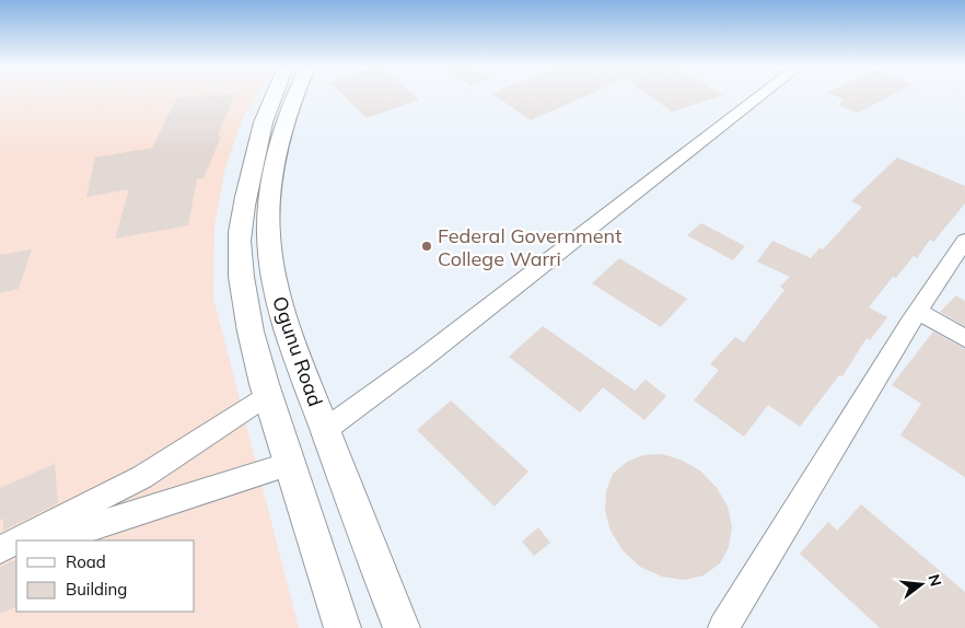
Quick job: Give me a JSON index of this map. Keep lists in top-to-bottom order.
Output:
{
  "streets": {
    "main road": ["Ogunu Road"]
  },
  "places": ["Federal Government College Warri"],
  "legend": ["Road", "Building"],
  "north": "right"
}
